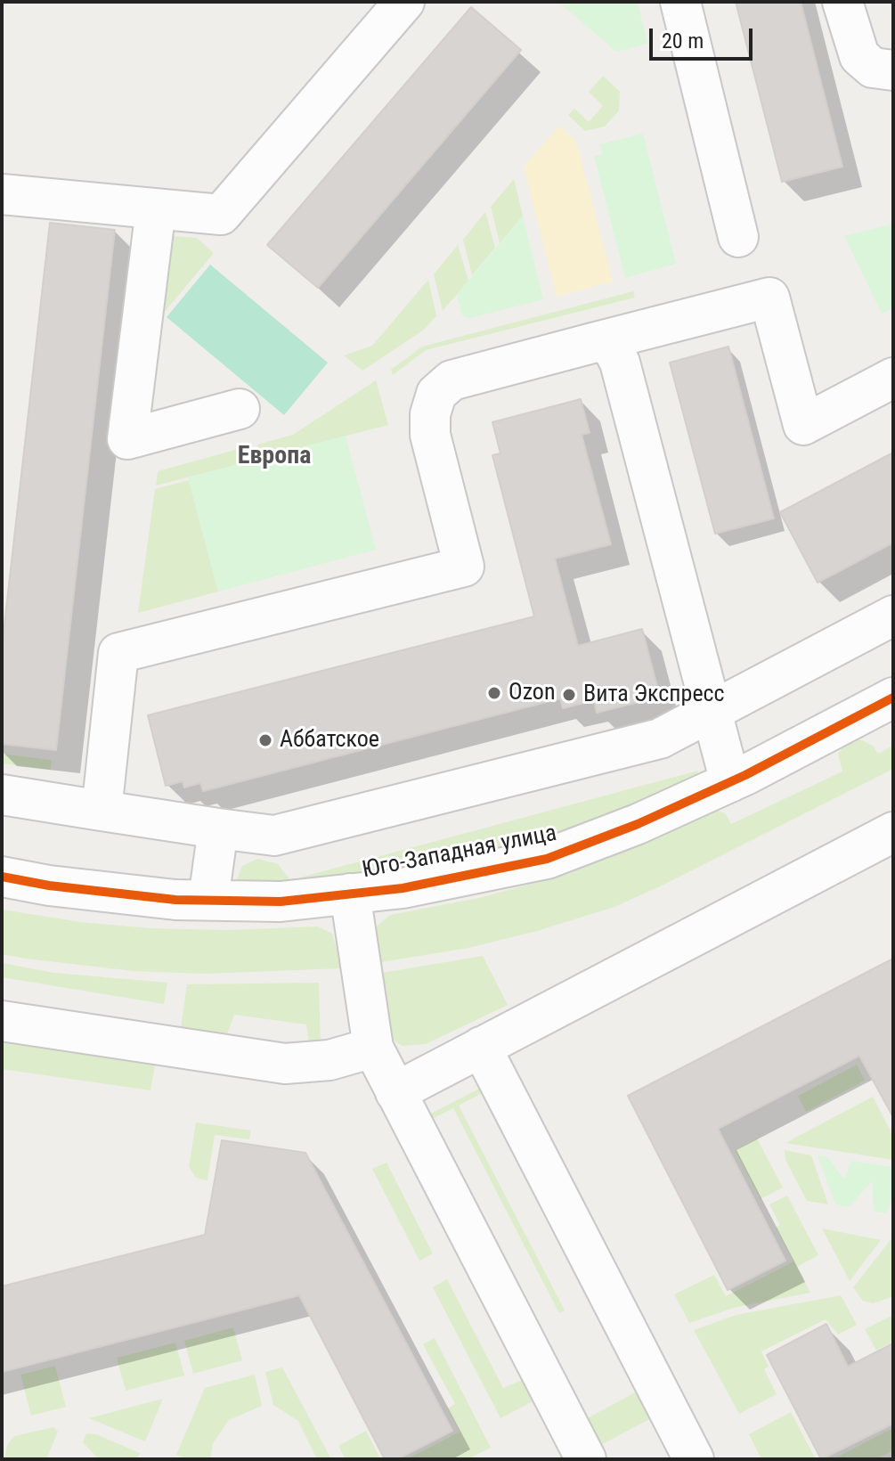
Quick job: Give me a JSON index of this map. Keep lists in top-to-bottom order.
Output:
{
  "streets": {
    "street": ["Юго-Западная улица"]
  },
  "districts": ["Европа"],
  "places": ["Ozon", "Вита Экспресс", "Аббатское"],
  "scale_bar": "20 m"
}
